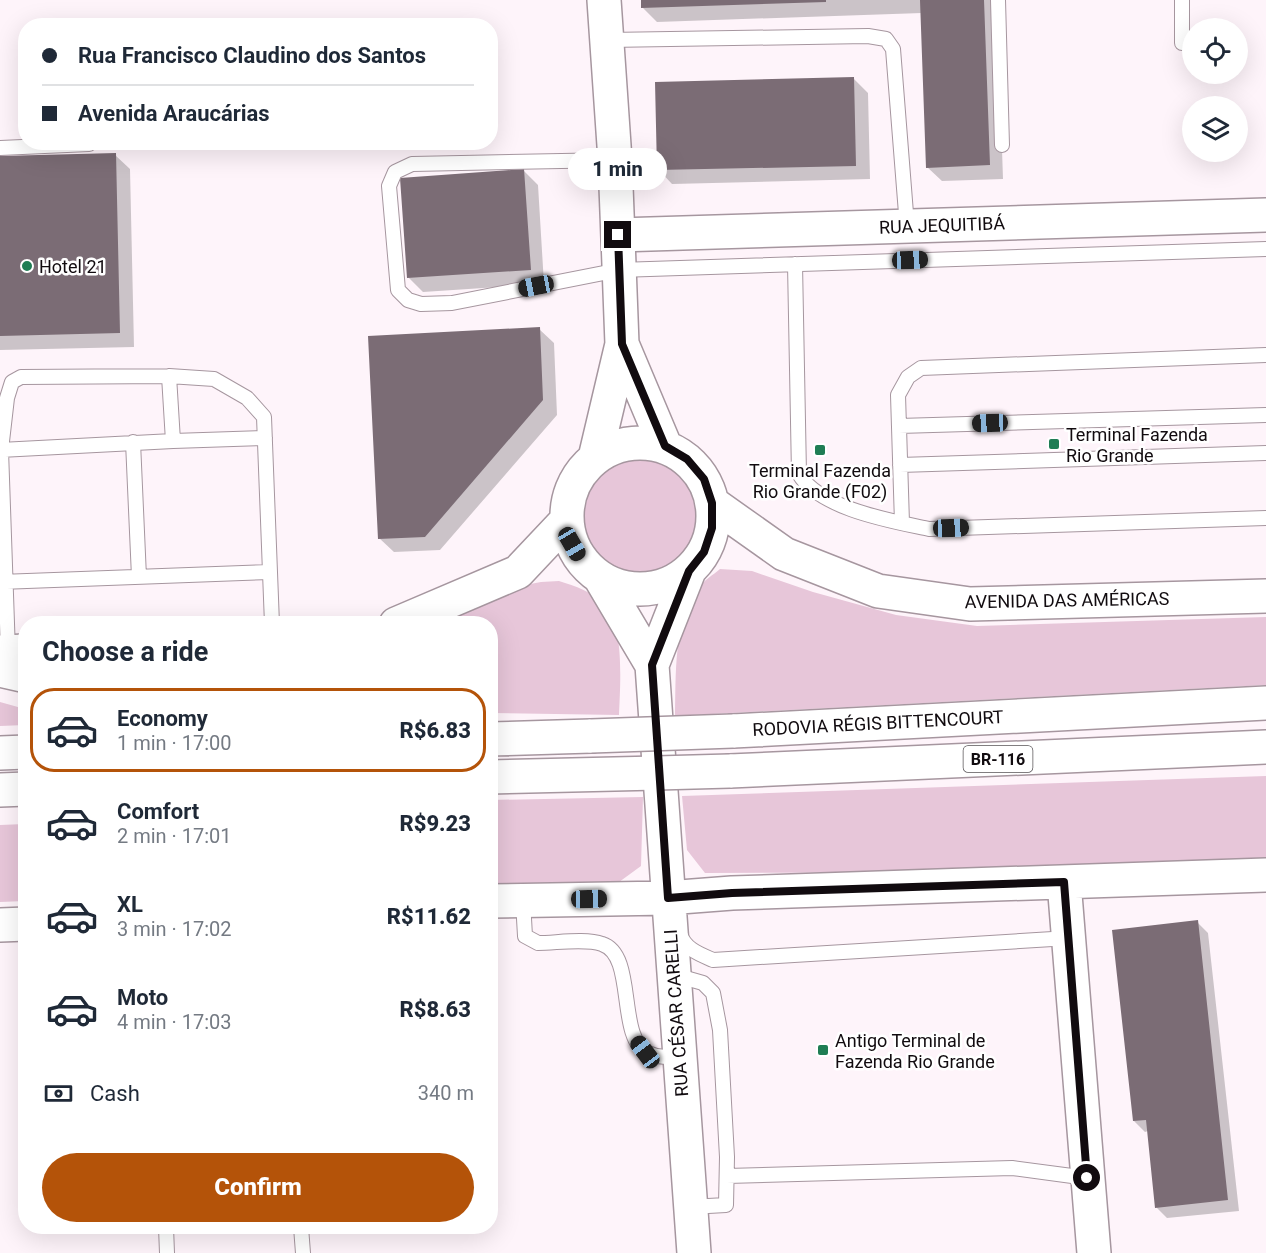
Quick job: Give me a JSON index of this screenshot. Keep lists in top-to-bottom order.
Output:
{
  "streets": {
    "main road": [
      "RUA JEQUITIBÁ",
      "AVENIDA DAS AMÉRICAS",
      "RODOVIA RÉGIS BITTENCOURT",
      "BR-116",
      "RUA CÉSAR CARELLI"
    ]
  },
  "crossings": [
    ["AVENIDA DAS AMÉRICAS", "RUA CÉSAR CARELLI"]
  ],
  "places": {
    "other": ["Hotel 21"],
    "transit": ["Terminal Fazenda Rio Grande", "Terminal Fazenda Rio Grande (F02)", "Antigo Terminal de Fazenda Rio Grande"]
  },
  "page": {
    "banner": ["Rua Francisco Claudino dos Santos", "Avenida Araucárias"],
    "bubble": "1 min",
    "heading": "Choose a ride",
    "list": [
      {
        "name": "Economy",
        "note": "1 min · 17:00",
        "value": "R$6.83"
      },
      {
        "name": "Comfort",
        "note": "2 min · 17:01",
        "value": "R$9.23"
      },
      {
        "name": "XL",
        "note": "3 min · 17:02",
        "value": "R$11.62"
      },
      {
        "name": "Moto",
        "note": "4 min · 17:03",
        "value": "R$8.63"
      }
    ],
    "pay": ["Cash", "340 m"],
    "buttons": "Confirm"
  }
}
